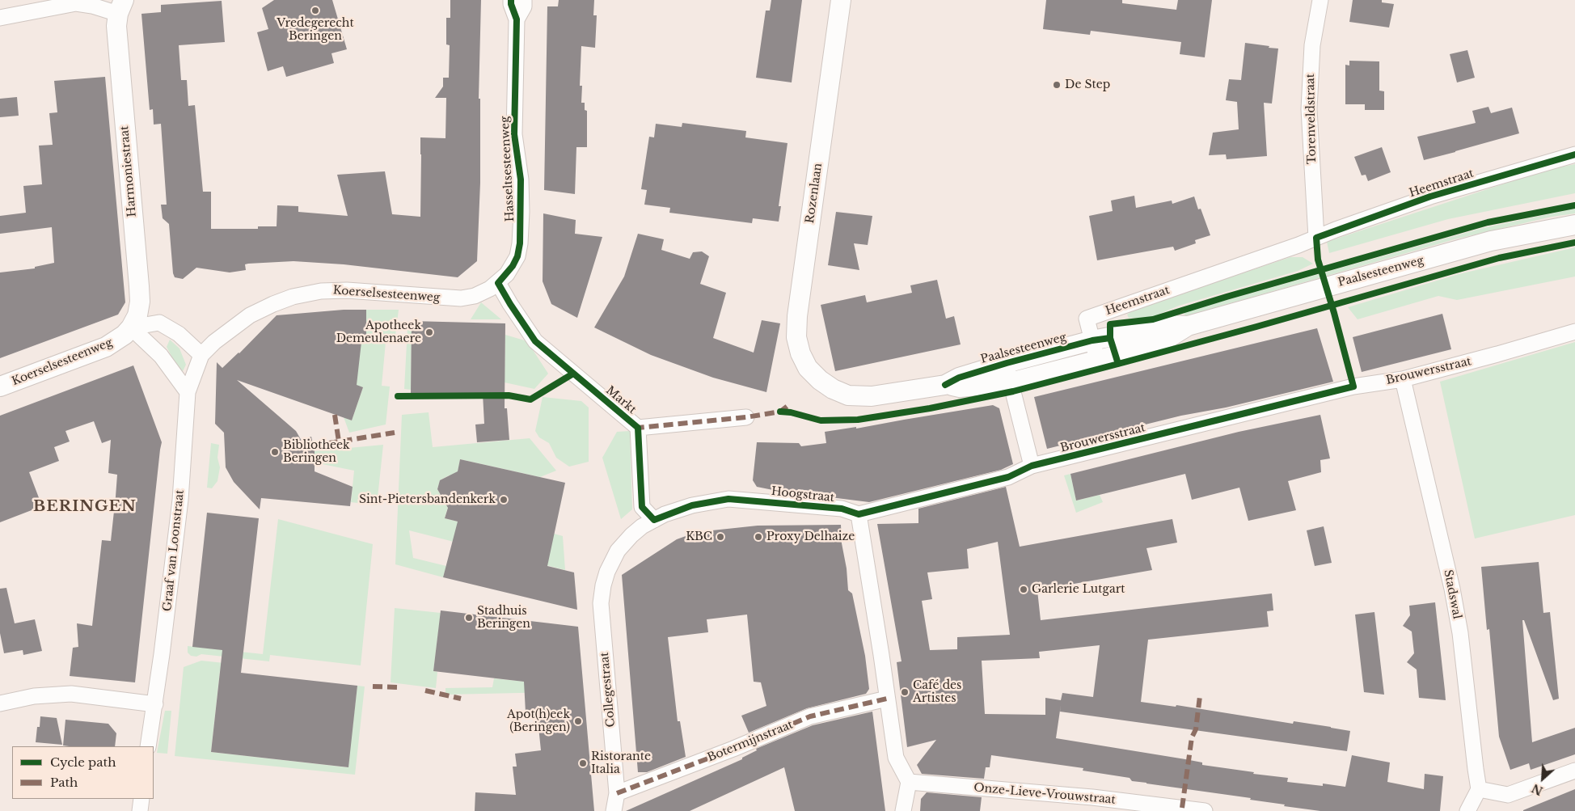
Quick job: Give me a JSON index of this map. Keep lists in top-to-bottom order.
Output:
{
  "streets": {
    "street": [
      "Torenveldstraat",
      "Hasseltsesteenweg",
      "Harmoniestraat",
      "Heemstraat",
      "Rozenlaan",
      "Paalsesteenweg",
      "Koerselsesteenweg",
      "Brouwersstraat",
      "Markt",
      "Hoogstraat",
      "Graaf van Loonstraat",
      "Stadswal",
      "Collegestraat",
      "Botermijnstraat",
      "Onze-Lieve-Vrouwstraat"
    ]
  },
  "crossings": [
    ["Torenveldstraat", "Heemstraat"],
    ["Hasseltsesteenweg", "Koerselsesteenweg"],
    ["Hasseltsesteenweg", "Markt"],
    ["Harmoniestraat", "Koerselsesteenweg"],
    ["Heemstraat", "Paalsesteenweg"],
    ["Rozenlaan", "Paalsesteenweg"],
    ["Koerselsesteenweg", "Markt"],
    ["Koerselsesteenweg", "Graaf van Loonstraat"],
    ["Brouwersstraat", "Hoogstraat"],
    ["Brouwersstraat", "Stadswal"],
    ["Markt", "Hoogstraat"],
    ["Markt", "Collegestraat"],
    ["Hoogstraat", "Collegestraat"],
    ["Collegestraat", "Botermijnstraat"]
  ],
  "districts": ["BERINGEN"],
  "places": [
    "Vredegerecht Beringen",
    "De Step",
    "Apotheek Demeulenaere",
    "Bibliotheek Beringen",
    "Sint-Pietersbandenkerk",
    "KBC",
    "Proxy Delhaize",
    "Garlerie Lutgart",
    "Stadhuis Beringen",
    "Café des Artistes",
    "Apot(h)eek (Beringen)",
    "Ristorante Italia"
  ],
  "legend": ["Cycle path", "Path"],
  "north": "bottom left"
}
